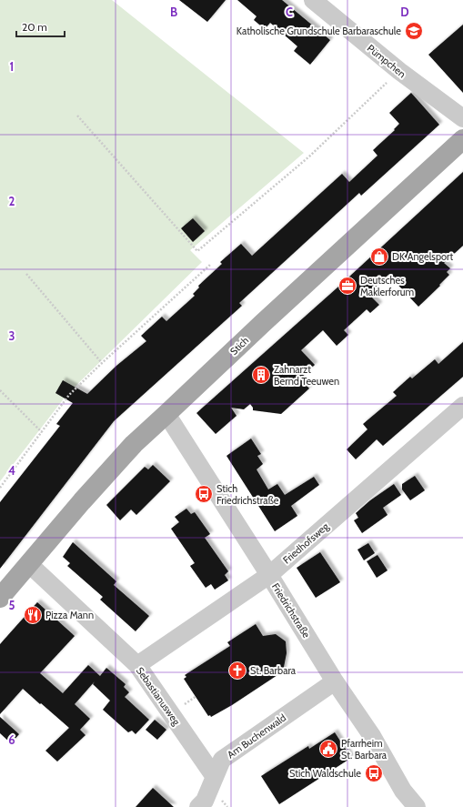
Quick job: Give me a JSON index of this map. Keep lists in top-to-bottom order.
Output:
{
  "streets": {
    "main road": ["Stich"],
    "street": [
      "Pümpchen",
      "Friedhofsweg",
      "Friedrichstraße",
      "Sebastianusweg",
      "Am Buchenwald"
    ]
  },
  "crossings": [
    ["Stich", "Friedrichstraße"],
    ["Stich", "Sebastianusweg"],
    ["Friedhofsweg", "Friedrichstraße"],
    ["Friedhofsweg", "Sebastianusweg"],
    ["Friedrichstraße", "Am Buchenwald"],
    ["Sebastianusweg", "Am Buchenwald"]
  ],
  "places": {
    "school or university": ["Katholische Grundschule Barbaraschule"],
    "shop": ["DK Angelsport"],
    "office": ["Deutsches Maklerforum"],
    "building": ["Zahnarzt Bernd Teeuwen"],
    "bus stop": ["Stich Friedrichstraße", "Stich Waldschule"],
    "restaurant": ["Pizza Mann"],
    "church": ["St. Barbara"],
    "public building": ["Pfarrheim St. Barbara"]
  },
  "scale_bar": "20 m",
  "grid": {
    "columns": ["B", "C", "D"],
    "rows": [
      "1",
      "2",
      "3",
      "4",
      "5",
      "6"
    ]
  }
}
